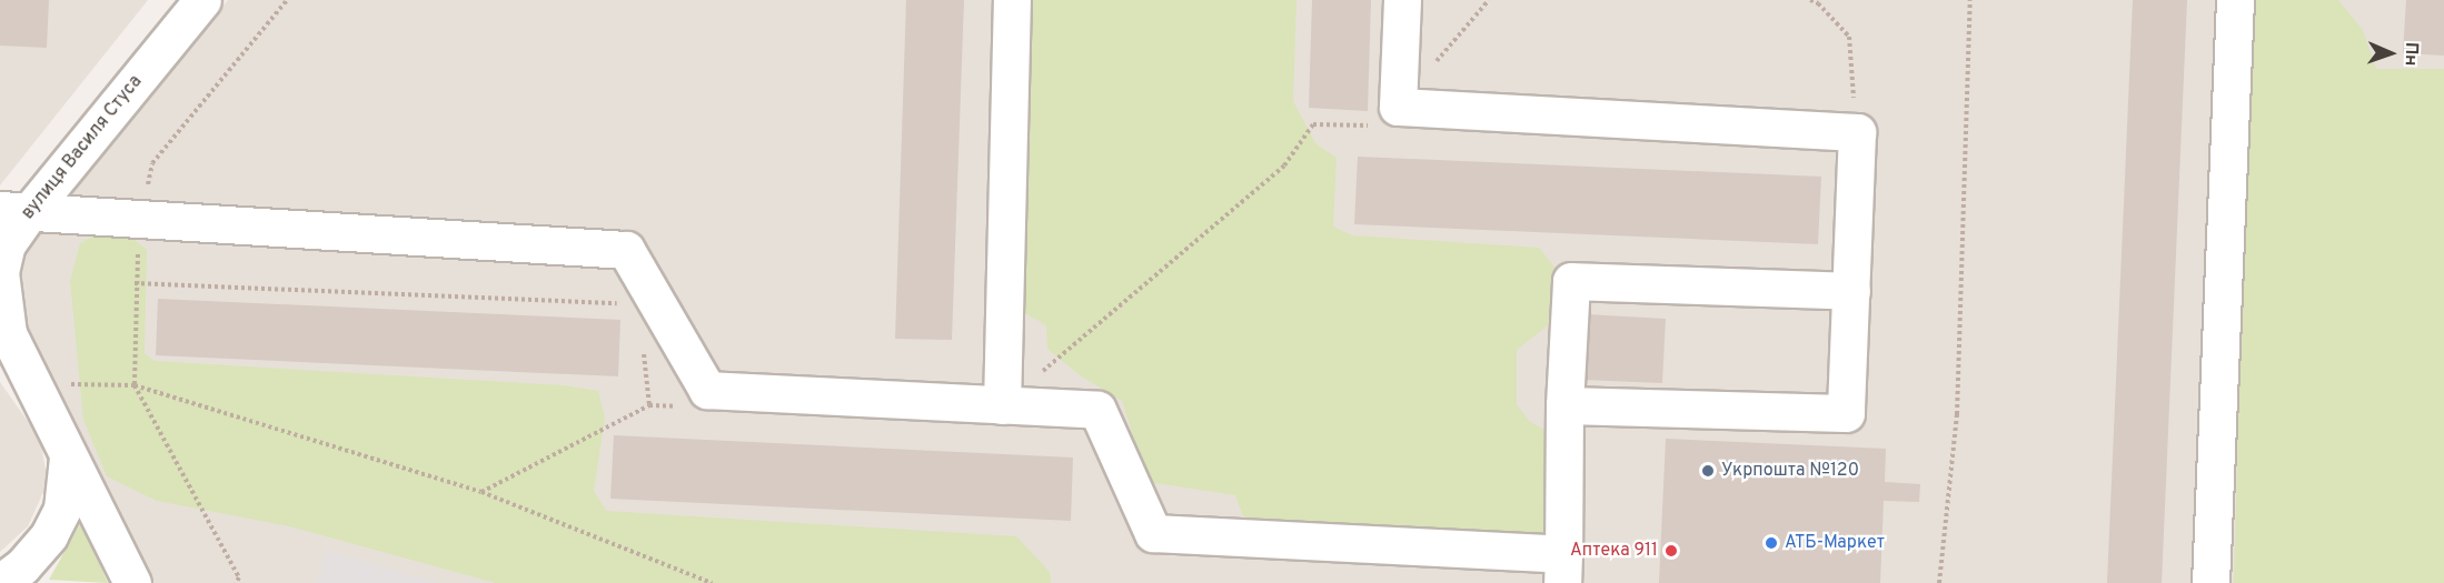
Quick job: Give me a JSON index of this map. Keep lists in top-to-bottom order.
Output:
{
  "streets": {
    "street": ["вулиця Василя Стуса"]
  },
  "places": ["Укрпошта №120", "АТБ-Маркет", "Аптека 911"],
  "north": "right"
}
